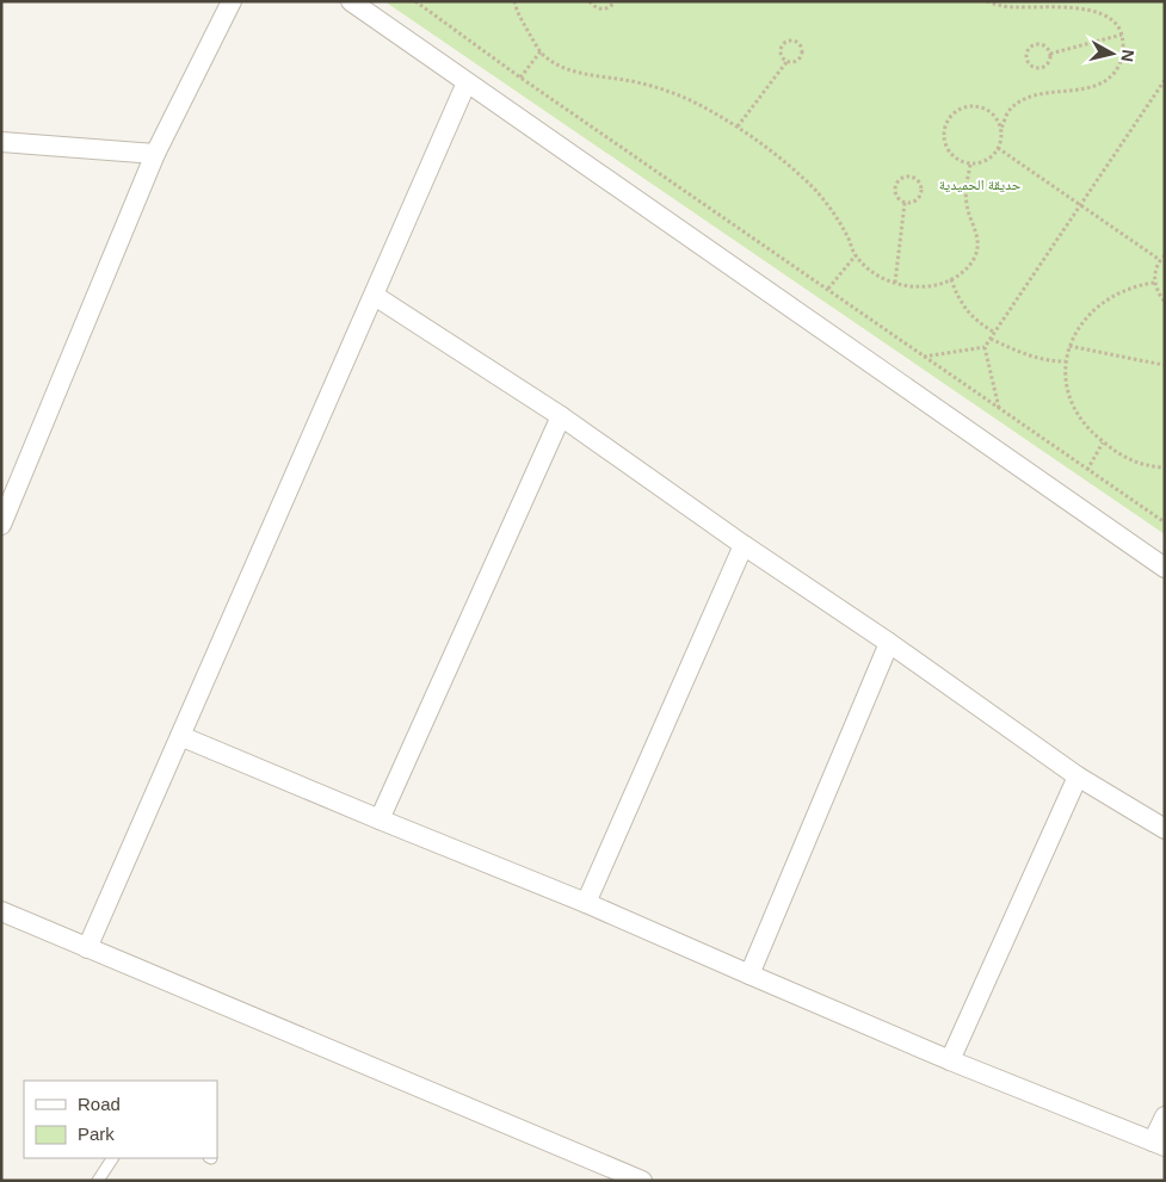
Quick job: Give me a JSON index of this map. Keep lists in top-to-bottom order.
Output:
{
  "parks": ["حديقة الحميدية"],
  "legend": ["Road", "Park"],
  "north": "right"
}
